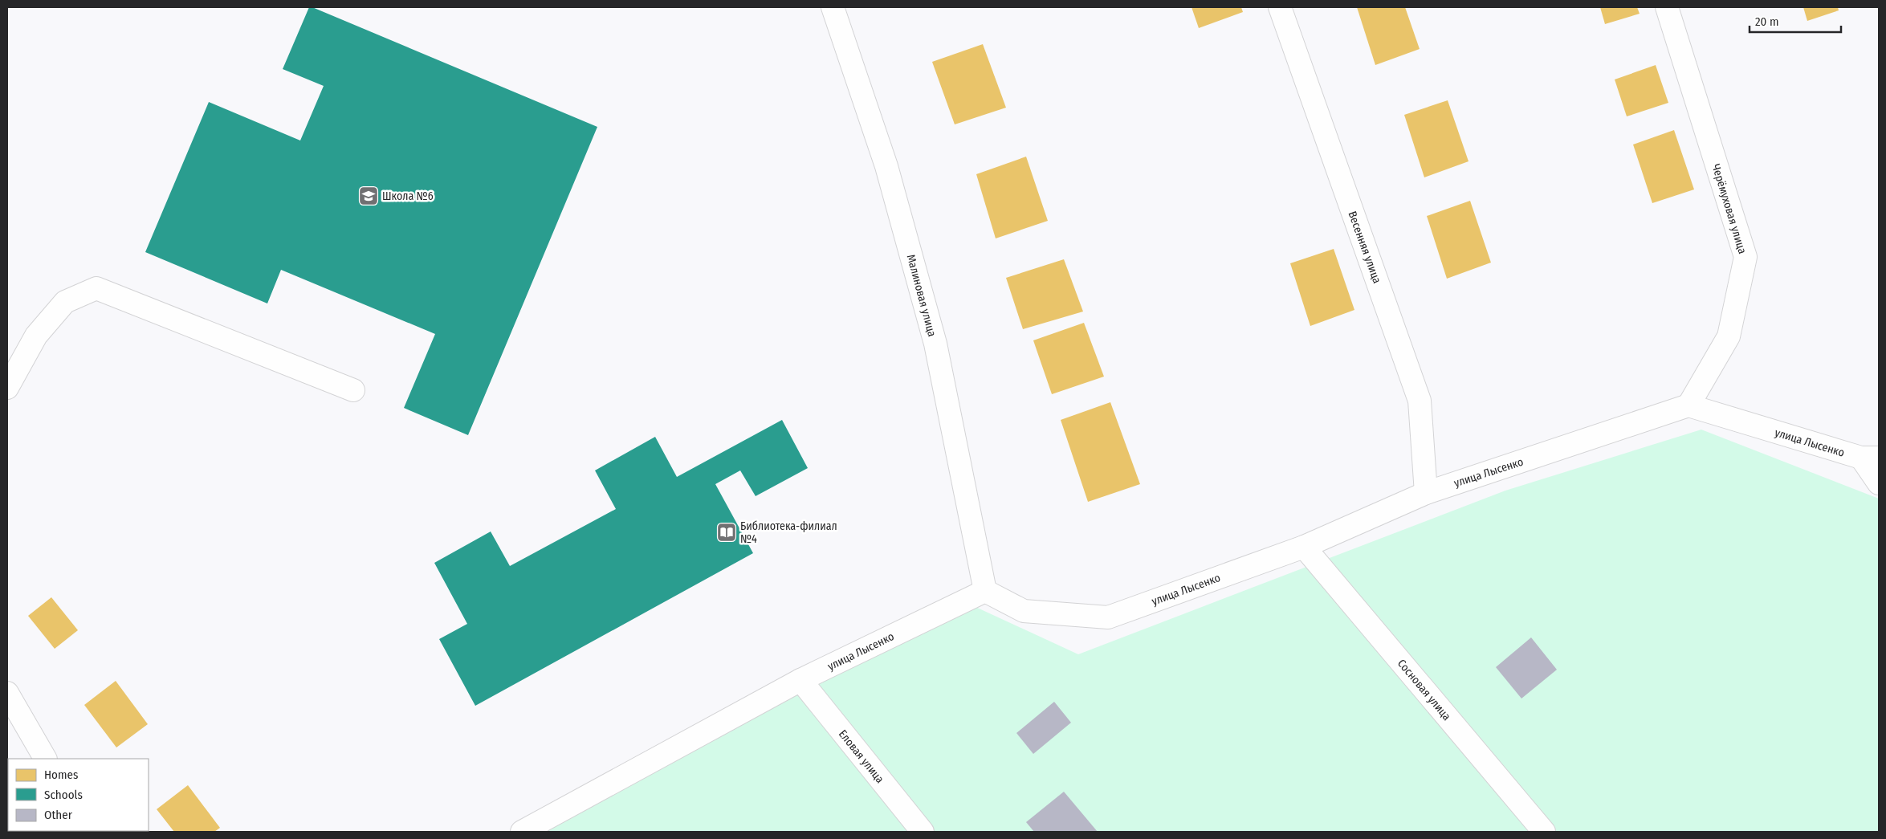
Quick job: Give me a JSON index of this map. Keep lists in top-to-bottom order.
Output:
{
  "streets": {
    "street": [
      "Черёмуховая улица",
      "Весенняя улица",
      "Малиновая улица",
      "улица Лысенко",
      "Сосновая улица",
      "Еловая улица"
    ]
  },
  "crossings": [
    ["Черёмуховая улица", "улица Лысенко"],
    ["Весенняя улица", "улица Лысенко"],
    ["Малиновая улица", "улица Лысенко"],
    ["улица Лысенко", "Сосновая улица"],
    ["улица Лысенко", "Еловая улица"]
  ],
  "places": {
    "school or university": ["Школа №6"],
    "library": ["Библиотека-филиал №4"]
  },
  "legend": ["Homes", "Schools", "Other"],
  "scale_bar": "20 m"
}
